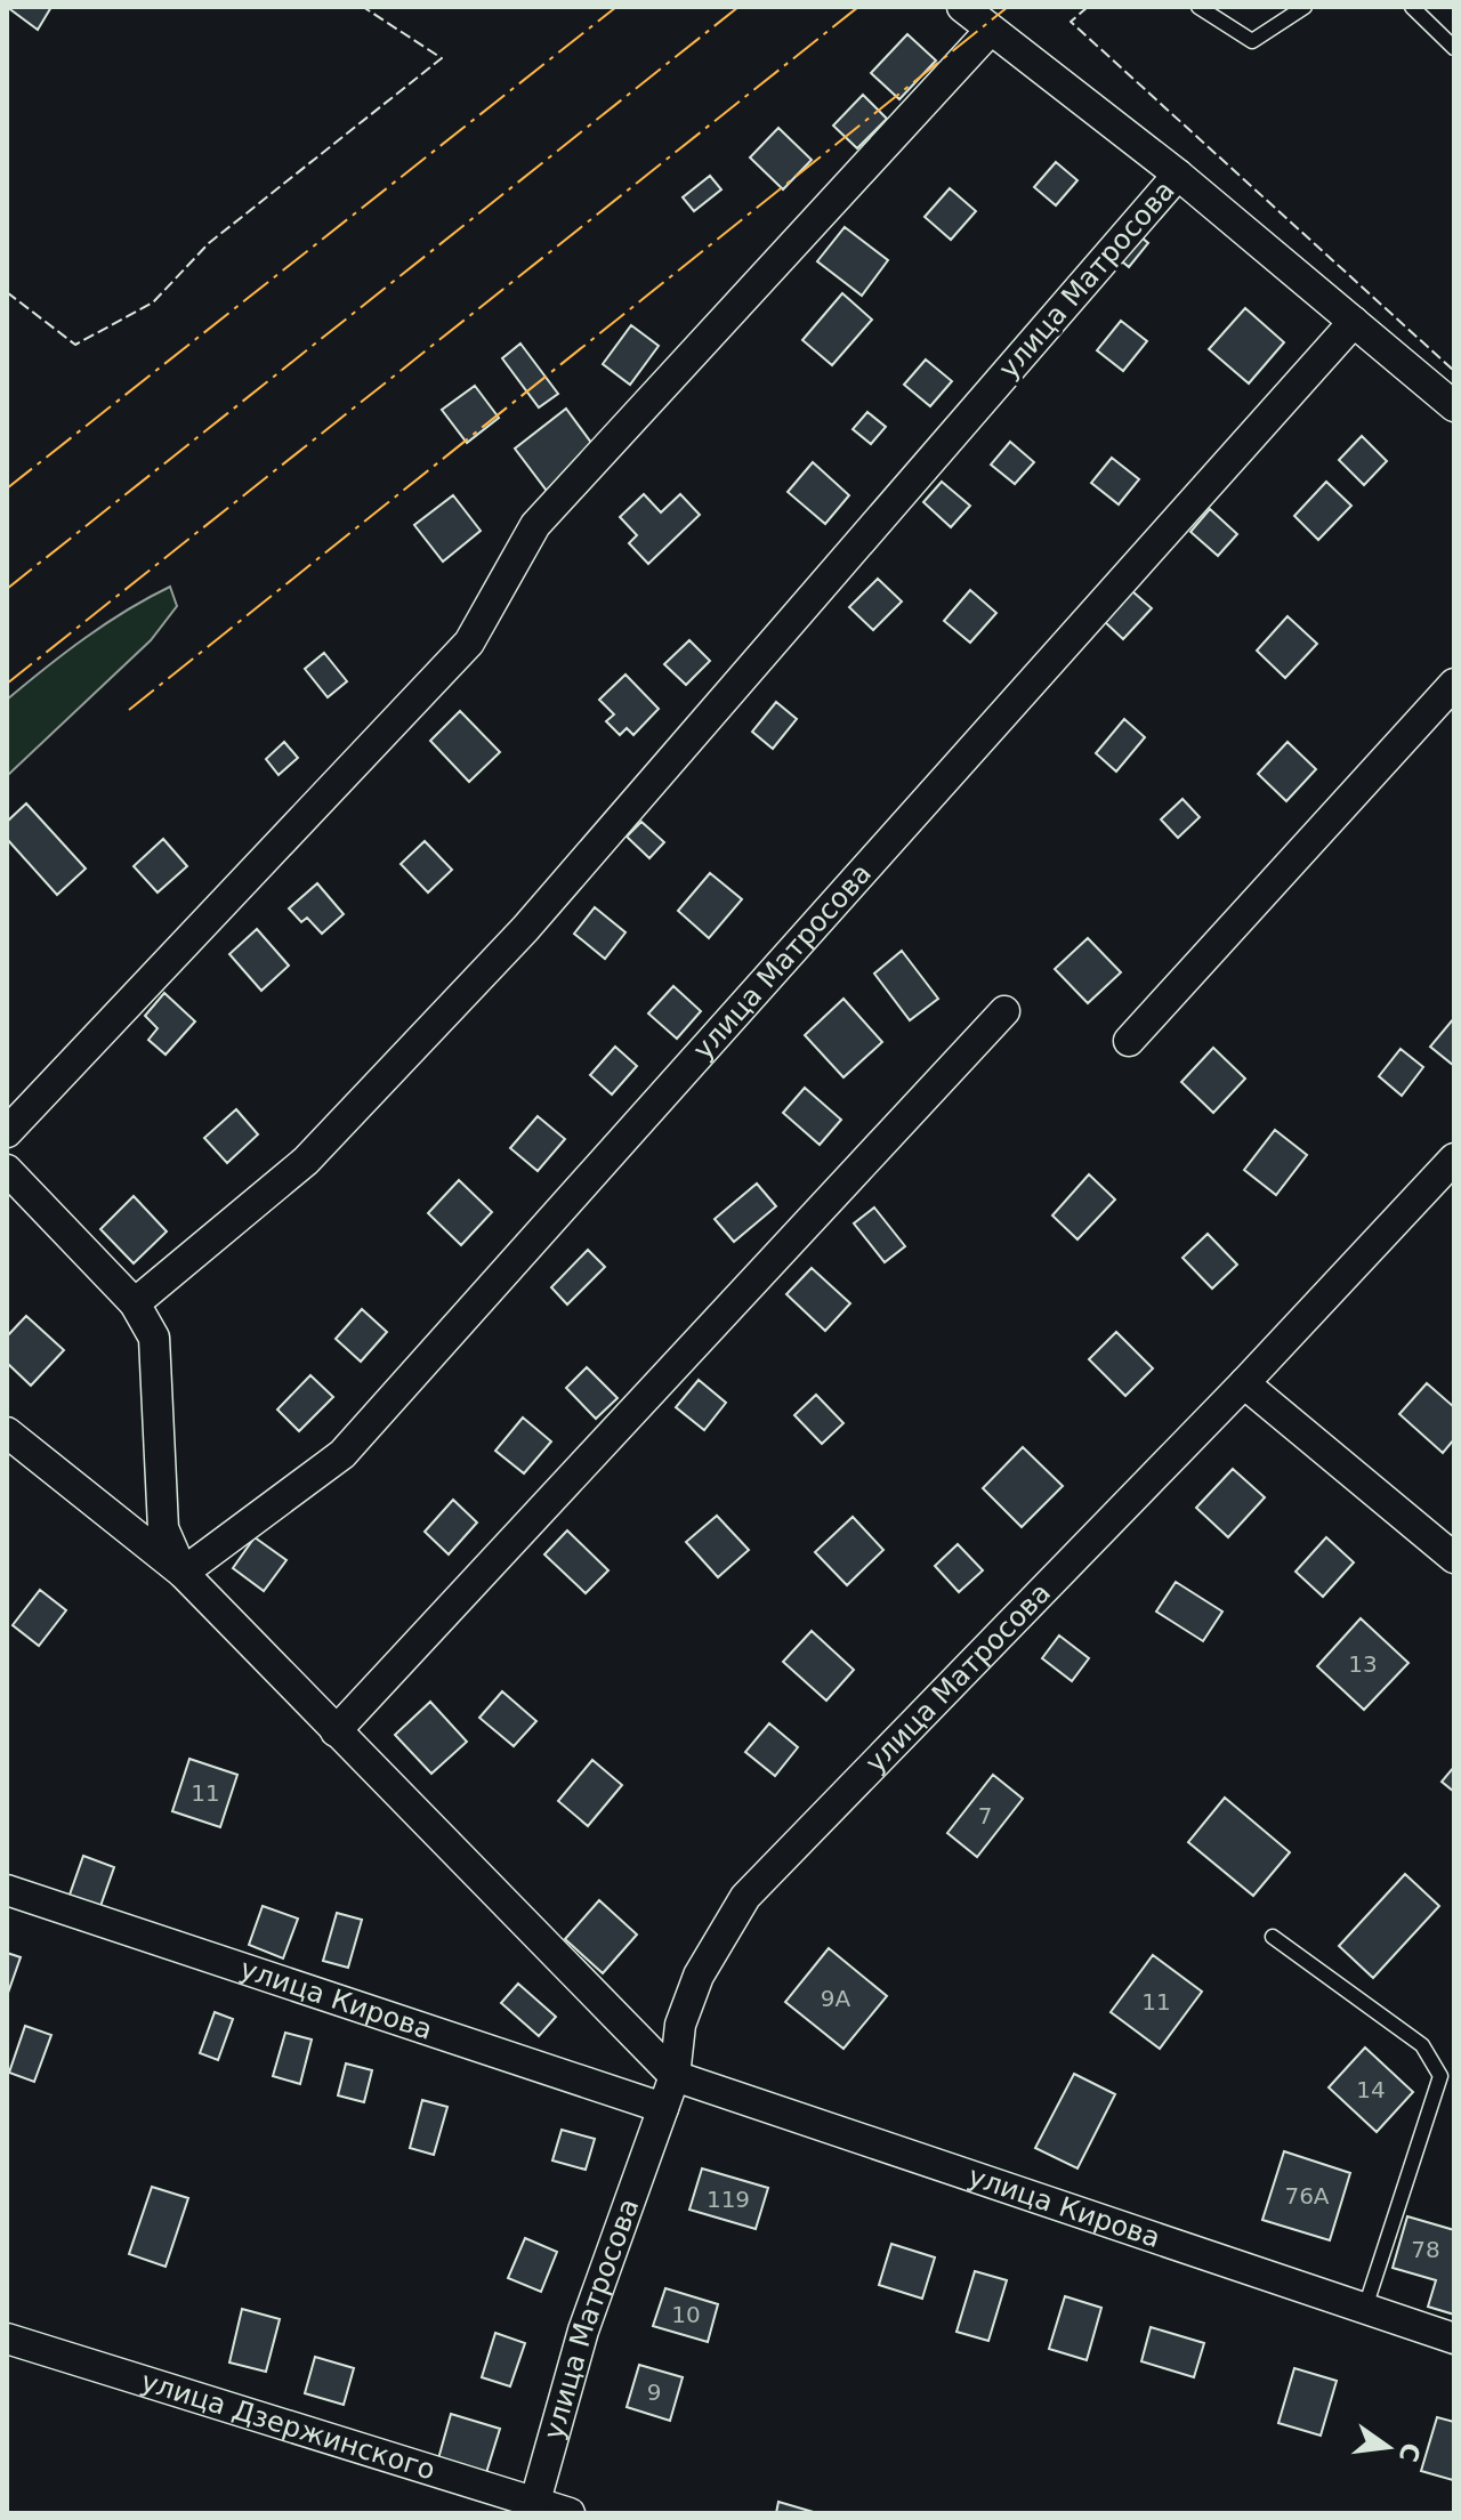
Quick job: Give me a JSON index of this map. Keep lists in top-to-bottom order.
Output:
{
  "streets": {
    "street": ["улица Матросова", "улица Кирова", "улица Дзержинского"]
  },
  "crossings": [
    ["улица Матросова", "улица Кирова"],
    ["улица Матросова", "улица Дзержинского"]
  ],
  "house_numbers": [
    "13",
    "11",
    "7",
    "9А",
    "11",
    "14",
    "76А",
    "119",
    "78",
    "10",
    "9"
  ],
  "north": "right"
}
